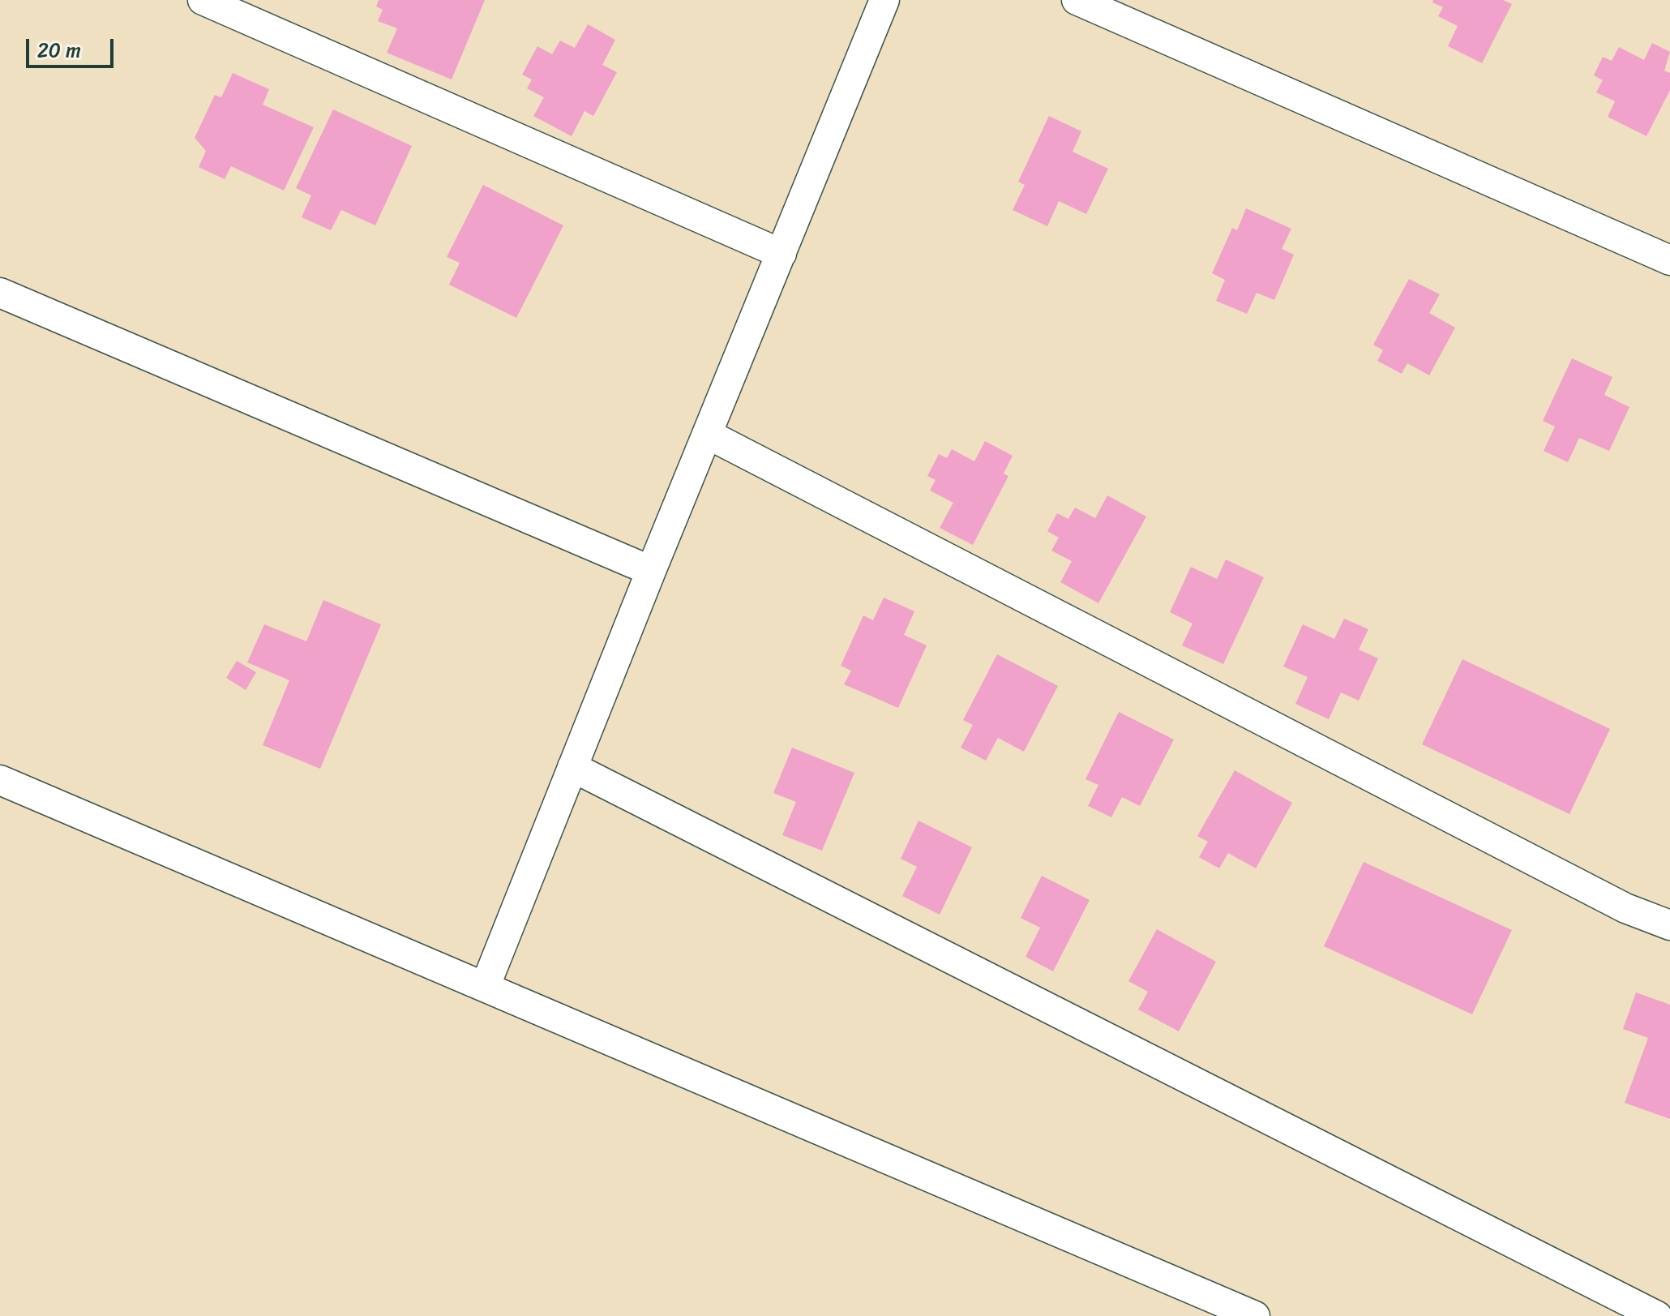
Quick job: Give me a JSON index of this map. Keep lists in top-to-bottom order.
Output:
{
  "scale_bar": "20 m"
}
